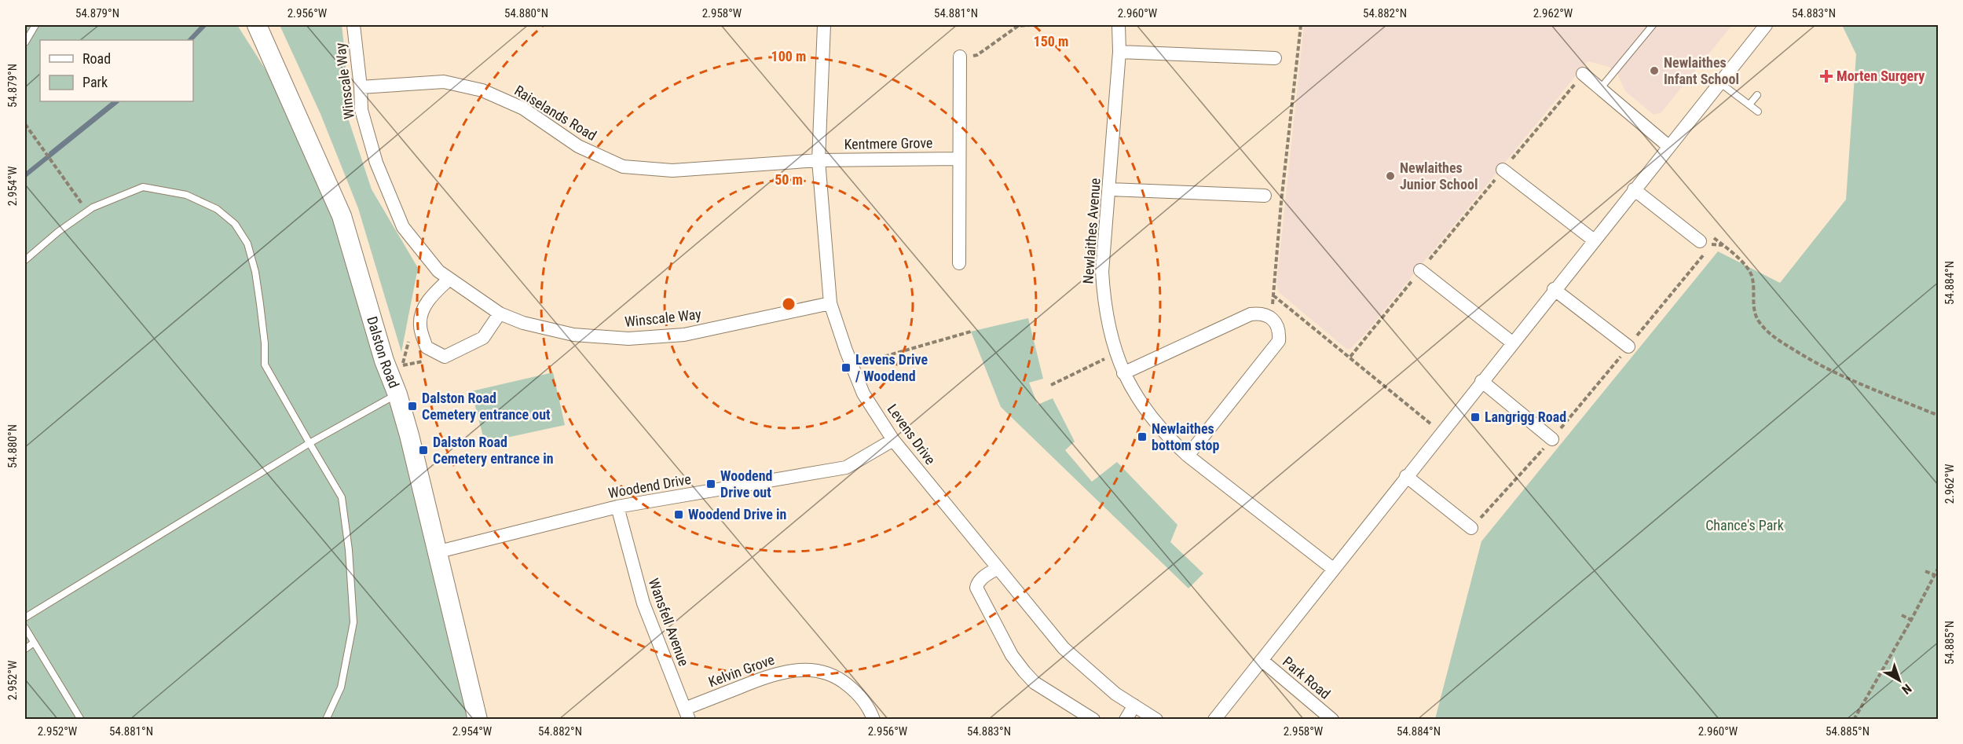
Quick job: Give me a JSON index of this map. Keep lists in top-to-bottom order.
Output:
{
  "streets": {
    "main road": ["Dalston Road"],
    "street": [
      "Winscale Way",
      "Raiselands Road",
      "Kentmere Grove",
      "Newlaithes Avenue",
      "Levens Drive",
      "Woodend Drive",
      "Wansfell Avenue",
      "Kelvin Grove",
      "Park Road"
    ]
  },
  "crossings": [
    ["Winscale Way", "Raiselands Road"],
    ["Winscale Way", "Levens Drive"],
    ["Raiselands Road", "Kentmere Grove"],
    ["Raiselands Road", "Levens Drive"],
    ["Kentmere Grove", "Levens Drive"],
    ["Dalston Road", "Woodend Drive"],
    ["Levens Drive", "Woodend Drive"],
    ["Woodend Drive", "Wansfell Avenue"],
    ["Wansfell Avenue", "Kelvin Grove"]
  ],
  "parks": ["Chance's Park"],
  "places": {
    "other": ["Newlaithes Infant School", "Newlaithes Junior School"],
    "health": ["Morten Surgery"],
    "transit": [
      "Levens Drive / Woodend",
      "Dalston Road Cemetery entrance out",
      "Langrigg Road",
      "Newlaithes bottom stop",
      "Dalston Road Cemetery entrance in",
      "Woodend Drive out",
      "Woodend Drive in"
    ]
  },
  "legend": ["Road", "Park"],
  "north": "bottom right",
  "coordinates": [
    "54.879°N",
    "2.956°W",
    "54.880°N",
    "2.958°W",
    "54.881°N",
    "2.960°W",
    "54.882°N",
    "2.962°W",
    "54.883°N",
    "2.954°W",
    "54.884°N",
    "54.885°N",
    "2.952°W"
  ],
  "rings": ["150 m", "100 m", "50 m"]
}
